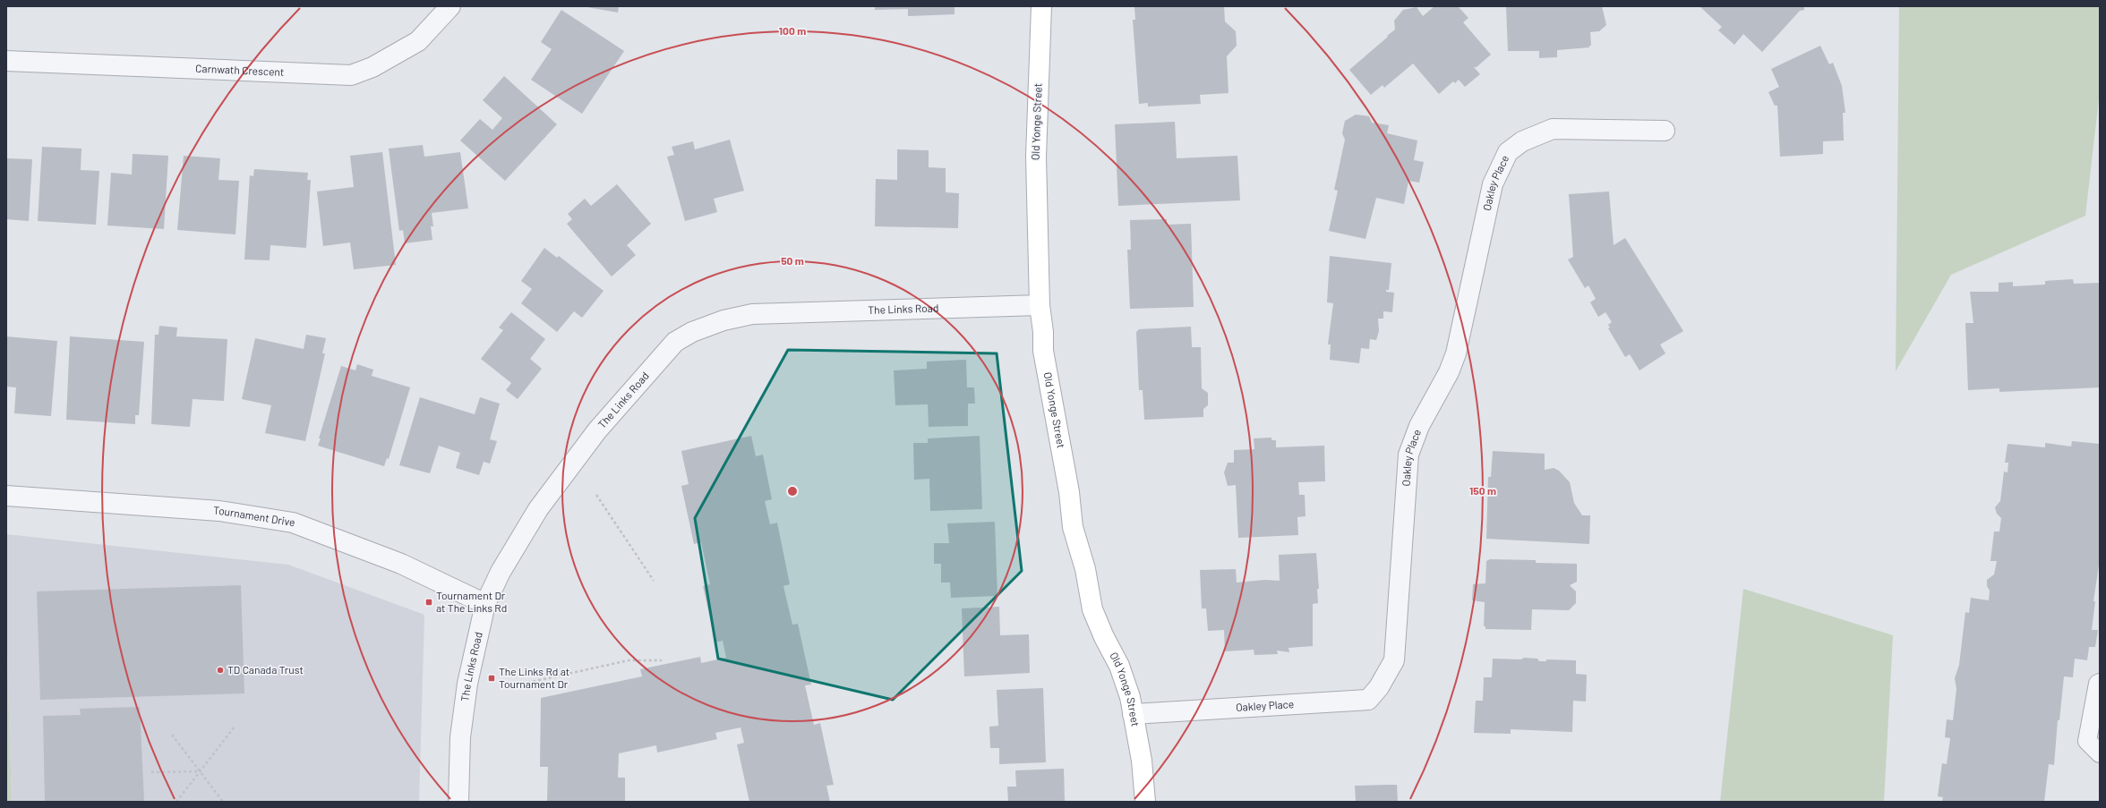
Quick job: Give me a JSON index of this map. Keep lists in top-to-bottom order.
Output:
{
  "streets": {
    "street": [
      "Carnwath Crescent",
      "Old Yonge Street",
      "Oakley Place",
      "The Links Road",
      "Tournament Drive"
    ]
  },
  "crossings": [
    ["Old Yonge Street", "Oakley Place"],
    ["Old Yonge Street", "The Links Road"],
    ["The Links Road", "Tournament Drive"]
  ],
  "places": {
    "transit": ["Tournament Dr at The Links Rd", "The Links Rd at Tournament Dr"],
    "other": ["TD Canada Trust"]
  },
  "rings": ["100 m", "50 m", "150 m"]
}
